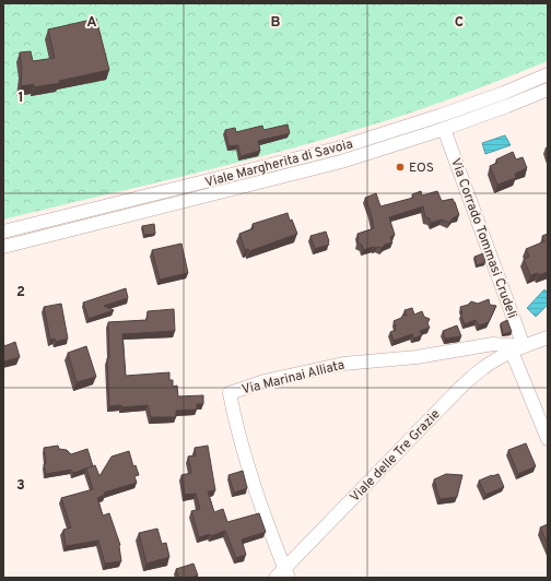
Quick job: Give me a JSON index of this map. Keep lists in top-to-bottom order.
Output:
{
  "streets": {
    "street": [
      "Viale Margherita di Savoia",
      "Via Corrado Tommasi Crudeli",
      "Via Marinai Alliata",
      "Viale delle Tre Grazie"
    ]
  },
  "crossings": [
    ["Viale Margherita di Savoia", "Via Corrado Tommasi Crudeli"],
    ["Via Corrado Tommasi Crudeli", "Via Marinai Alliata"],
    ["Via Corrado Tommasi Crudeli", "Viale delle Tre Grazie"],
    ["Via Marinai Alliata", "Viale delle Tre Grazie"]
  ],
  "places": ["EOS"],
  "grid": {
    "columns": ["A", "B", "C"],
    "rows": ["1", "2", "3"]
  }
}
